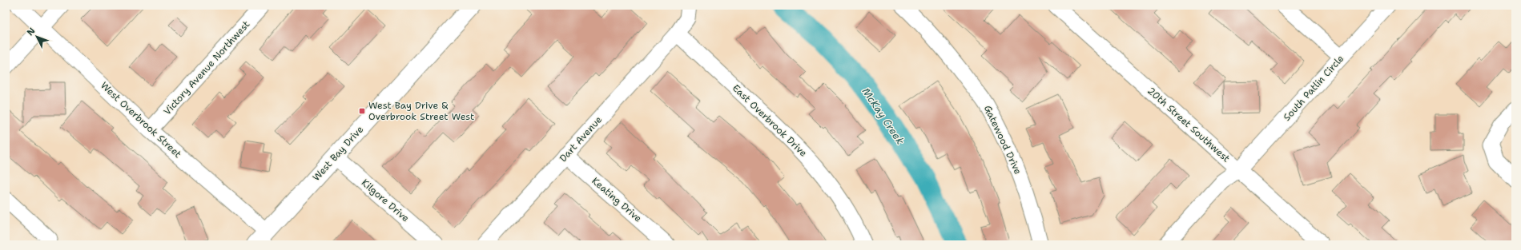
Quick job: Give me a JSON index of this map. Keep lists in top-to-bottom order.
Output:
{
  "streets": {
    "main road": ["West Bay Drive"],
    "street": [
      "Victory Avenue Northwest",
      "South Patlin Circle",
      "West Overbrook Street",
      "East Overbrook Drive",
      "20th Street Southwest",
      "Dart Avenue",
      "Gatewood Drive",
      "Keating Drive",
      "Kilgore Drive"
    ]
  },
  "crossings": [
    ["Victory Avenue Northwest", "West Overbrook Street"],
    ["South Patlin Circle", "20th Street Southwest"],
    ["West Overbrook Street", "West Bay Drive"],
    ["East Overbrook Drive", "Dart Avenue"],
    ["Dart Avenue", "Keating Drive"],
    ["West Bay Drive", "Kilgore Drive"]
  ],
  "water": ["McKay Creek"],
  "places": {
    "transit": ["West Bay Drive & Overbrook Street West"]
  },
  "north": "top left"
}
